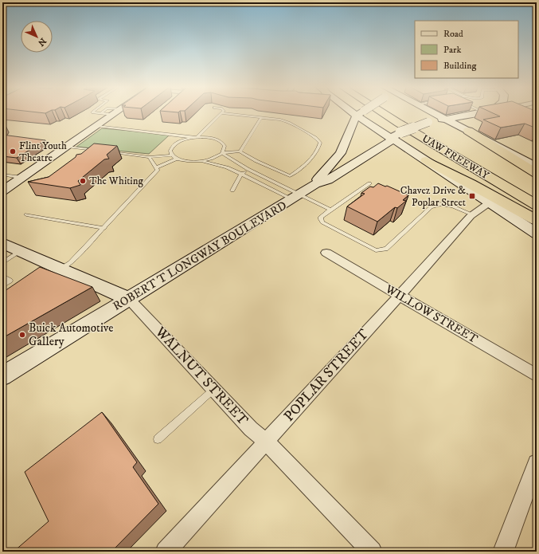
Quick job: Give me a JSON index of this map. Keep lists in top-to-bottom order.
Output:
{
  "streets": {
    "highway": ["UAW FREEWAY"],
    "street": [
      "ROBERT T LONGWAY BOULEVARD",
      "WILLOW STREET",
      "POPLAR STREET",
      "WALNUT STREET"
    ]
  },
  "crossings": [
    ["ROBERT T LONGWAY BOULEVARD", "WALNUT STREET"],
    ["WILLOW STREET", "POPLAR STREET"],
    ["POPLAR STREET", "WALNUT STREET"]
  ],
  "places": {
    "other": ["Flint Youth Theatre", "The Whiting", "Buick Automotive Gallery"],
    "transit": ["Chavez Drive & Poplar Street"]
  },
  "legend": ["Road", "Park", "Building"],
  "north": "bottom right"
}
